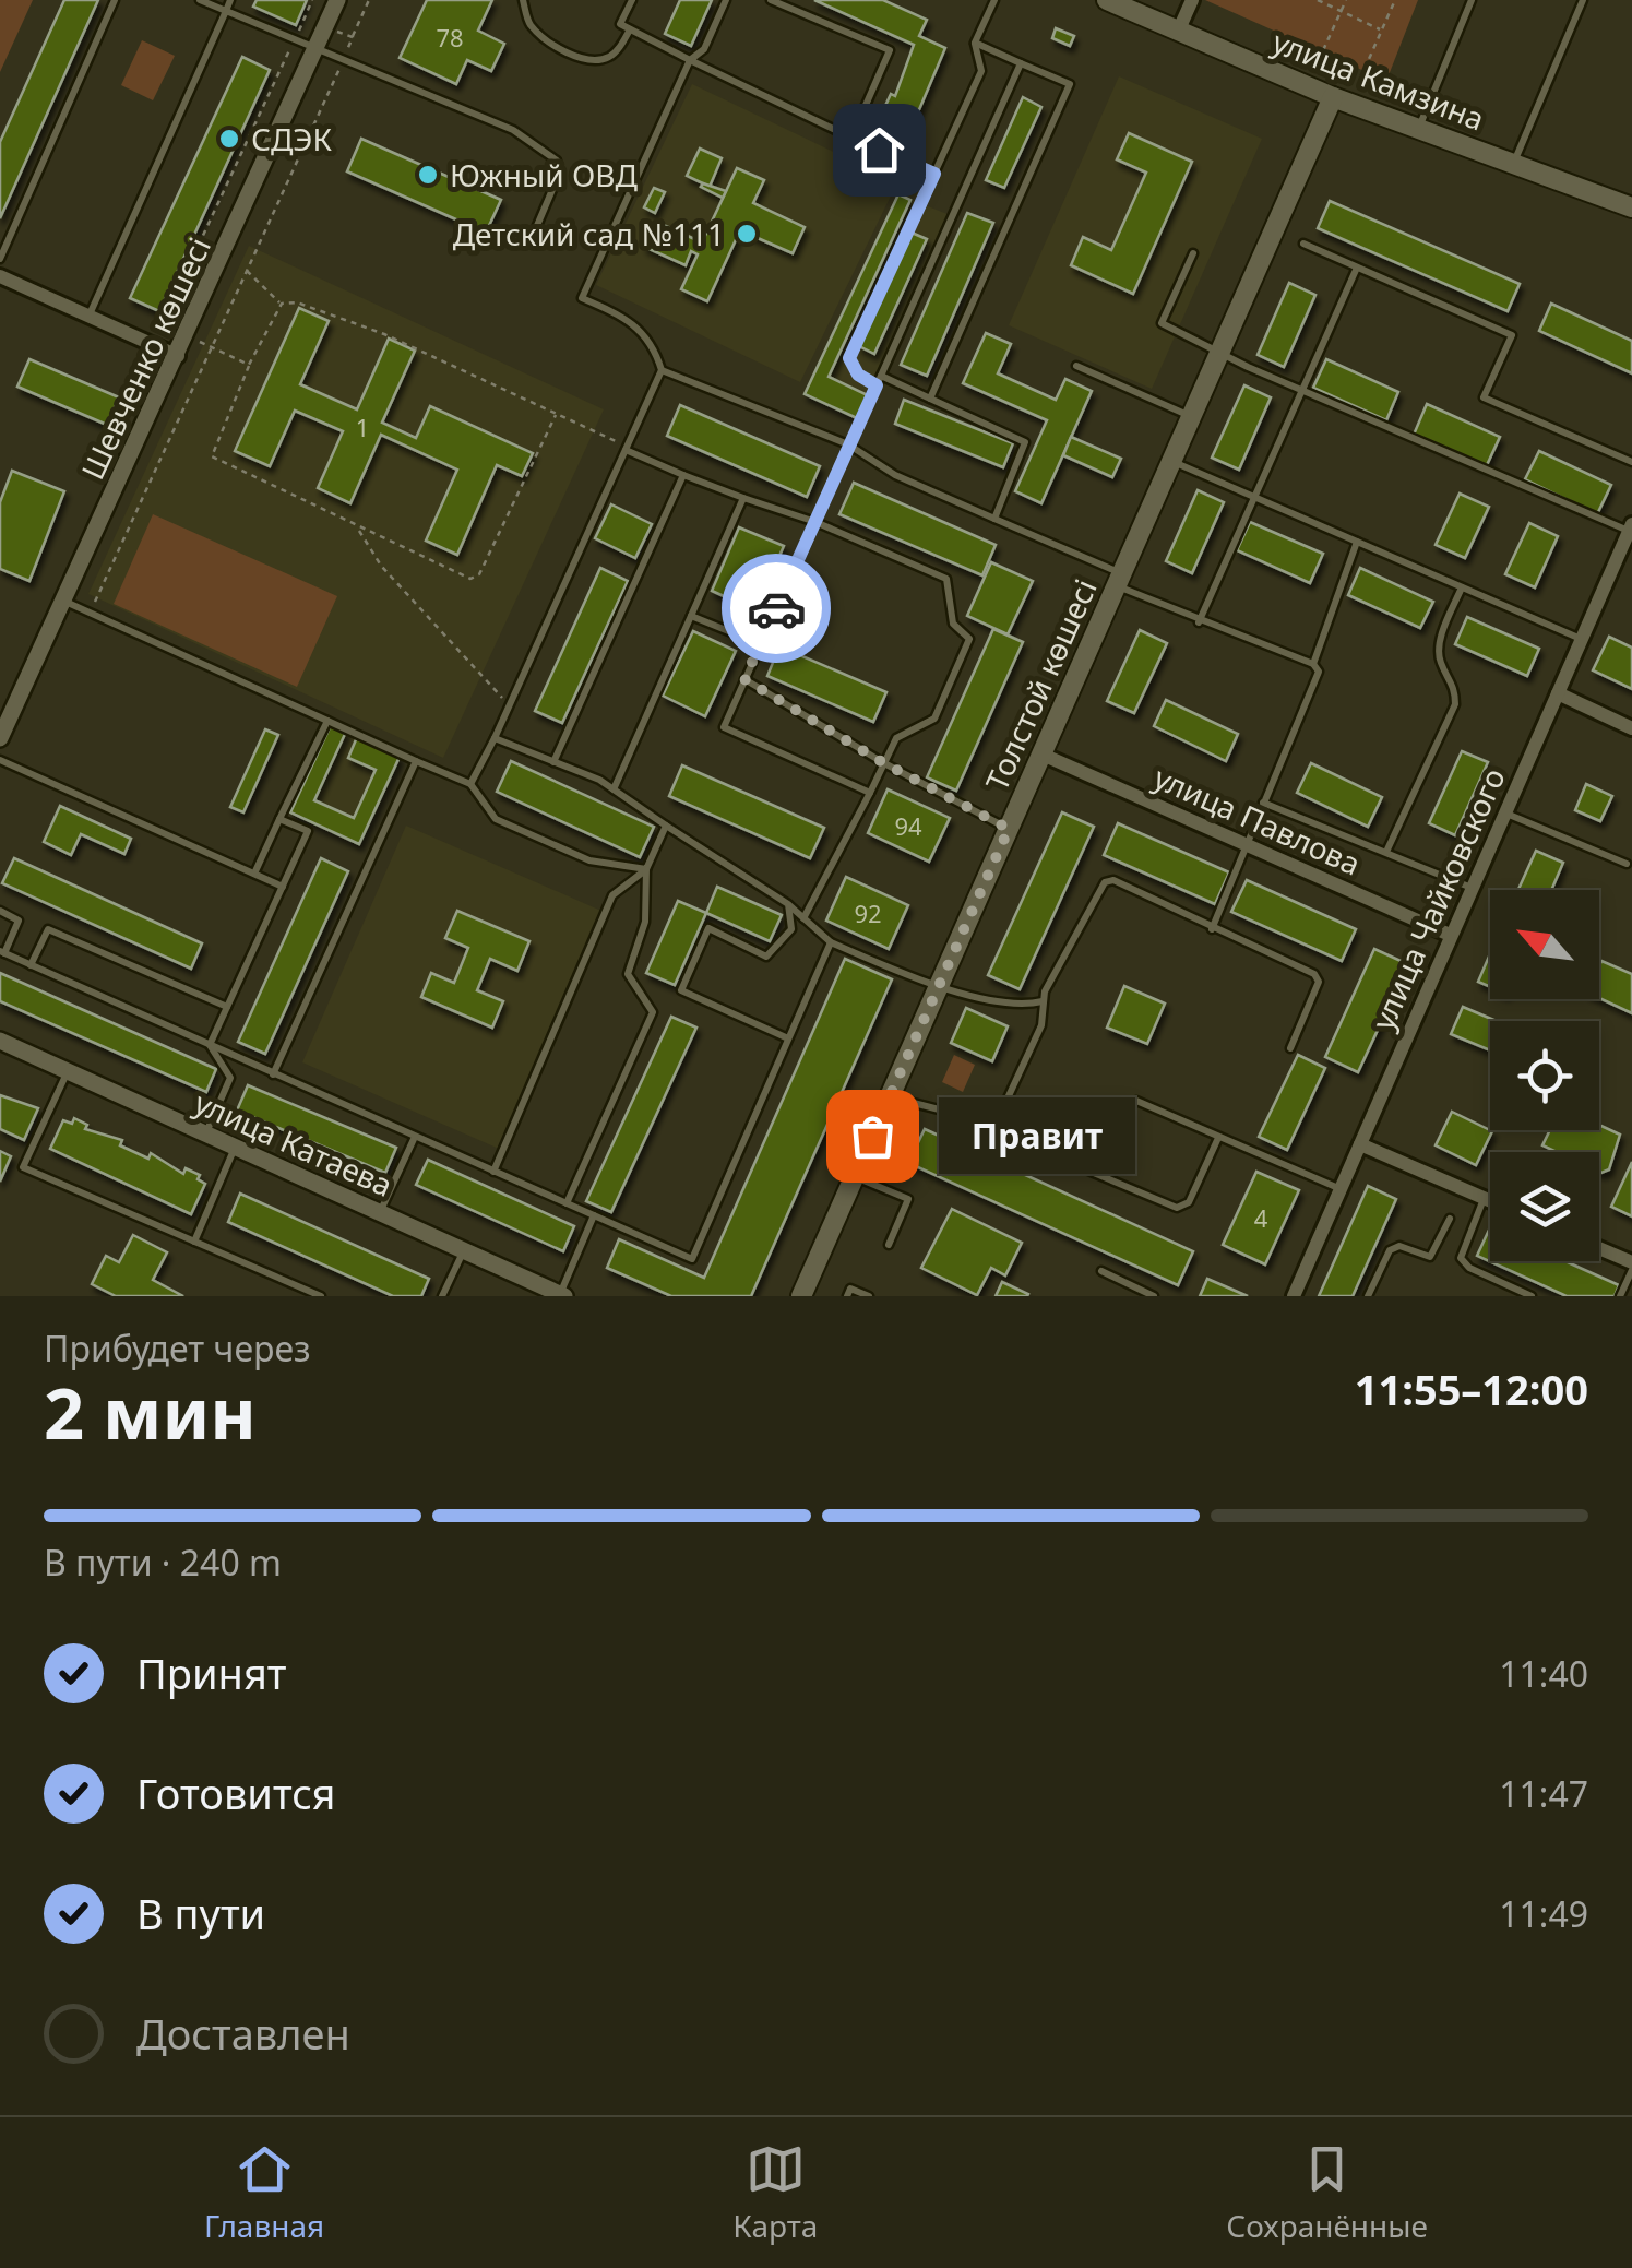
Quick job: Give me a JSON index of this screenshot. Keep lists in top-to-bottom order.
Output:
{
  "streets": {
    "main road": ["улица Камзина", "Толстой көшесі"],
    "street": [
      "Шевченко көшесі",
      "улица Павлова",
      "улица Чайковского",
      "улица Катаева"
    ]
  },
  "crossings": [
    ["улица Камзина", "Толстой көшесі"],
    ["Толстой көшесі", "улица Павлова"],
    ["улица Павлова", "улица Чайковского"]
  ],
  "places": [
    "СДЭК",
    "Южный ОВД",
    "Детский сад №111",
    "Правит"
  ],
  "house_numbers": [
    "78",
    "1",
    "94",
    "92",
    "4"
  ],
  "north": "top left",
  "page": {
    "bubble": "Правит",
    "heading": ["2 мин", "Прибудет через", "11:55–12:00"],
    "bar": "В пути · 240 m",
    "list": [
      ["Принят", "11:40"],
      ["Готовится", "11:47"],
      ["В пути", "11:49"],
      "Доставлен"
    ],
    "tabs": ["Главная", "Карта", "Сохранённые"]
  }
}
